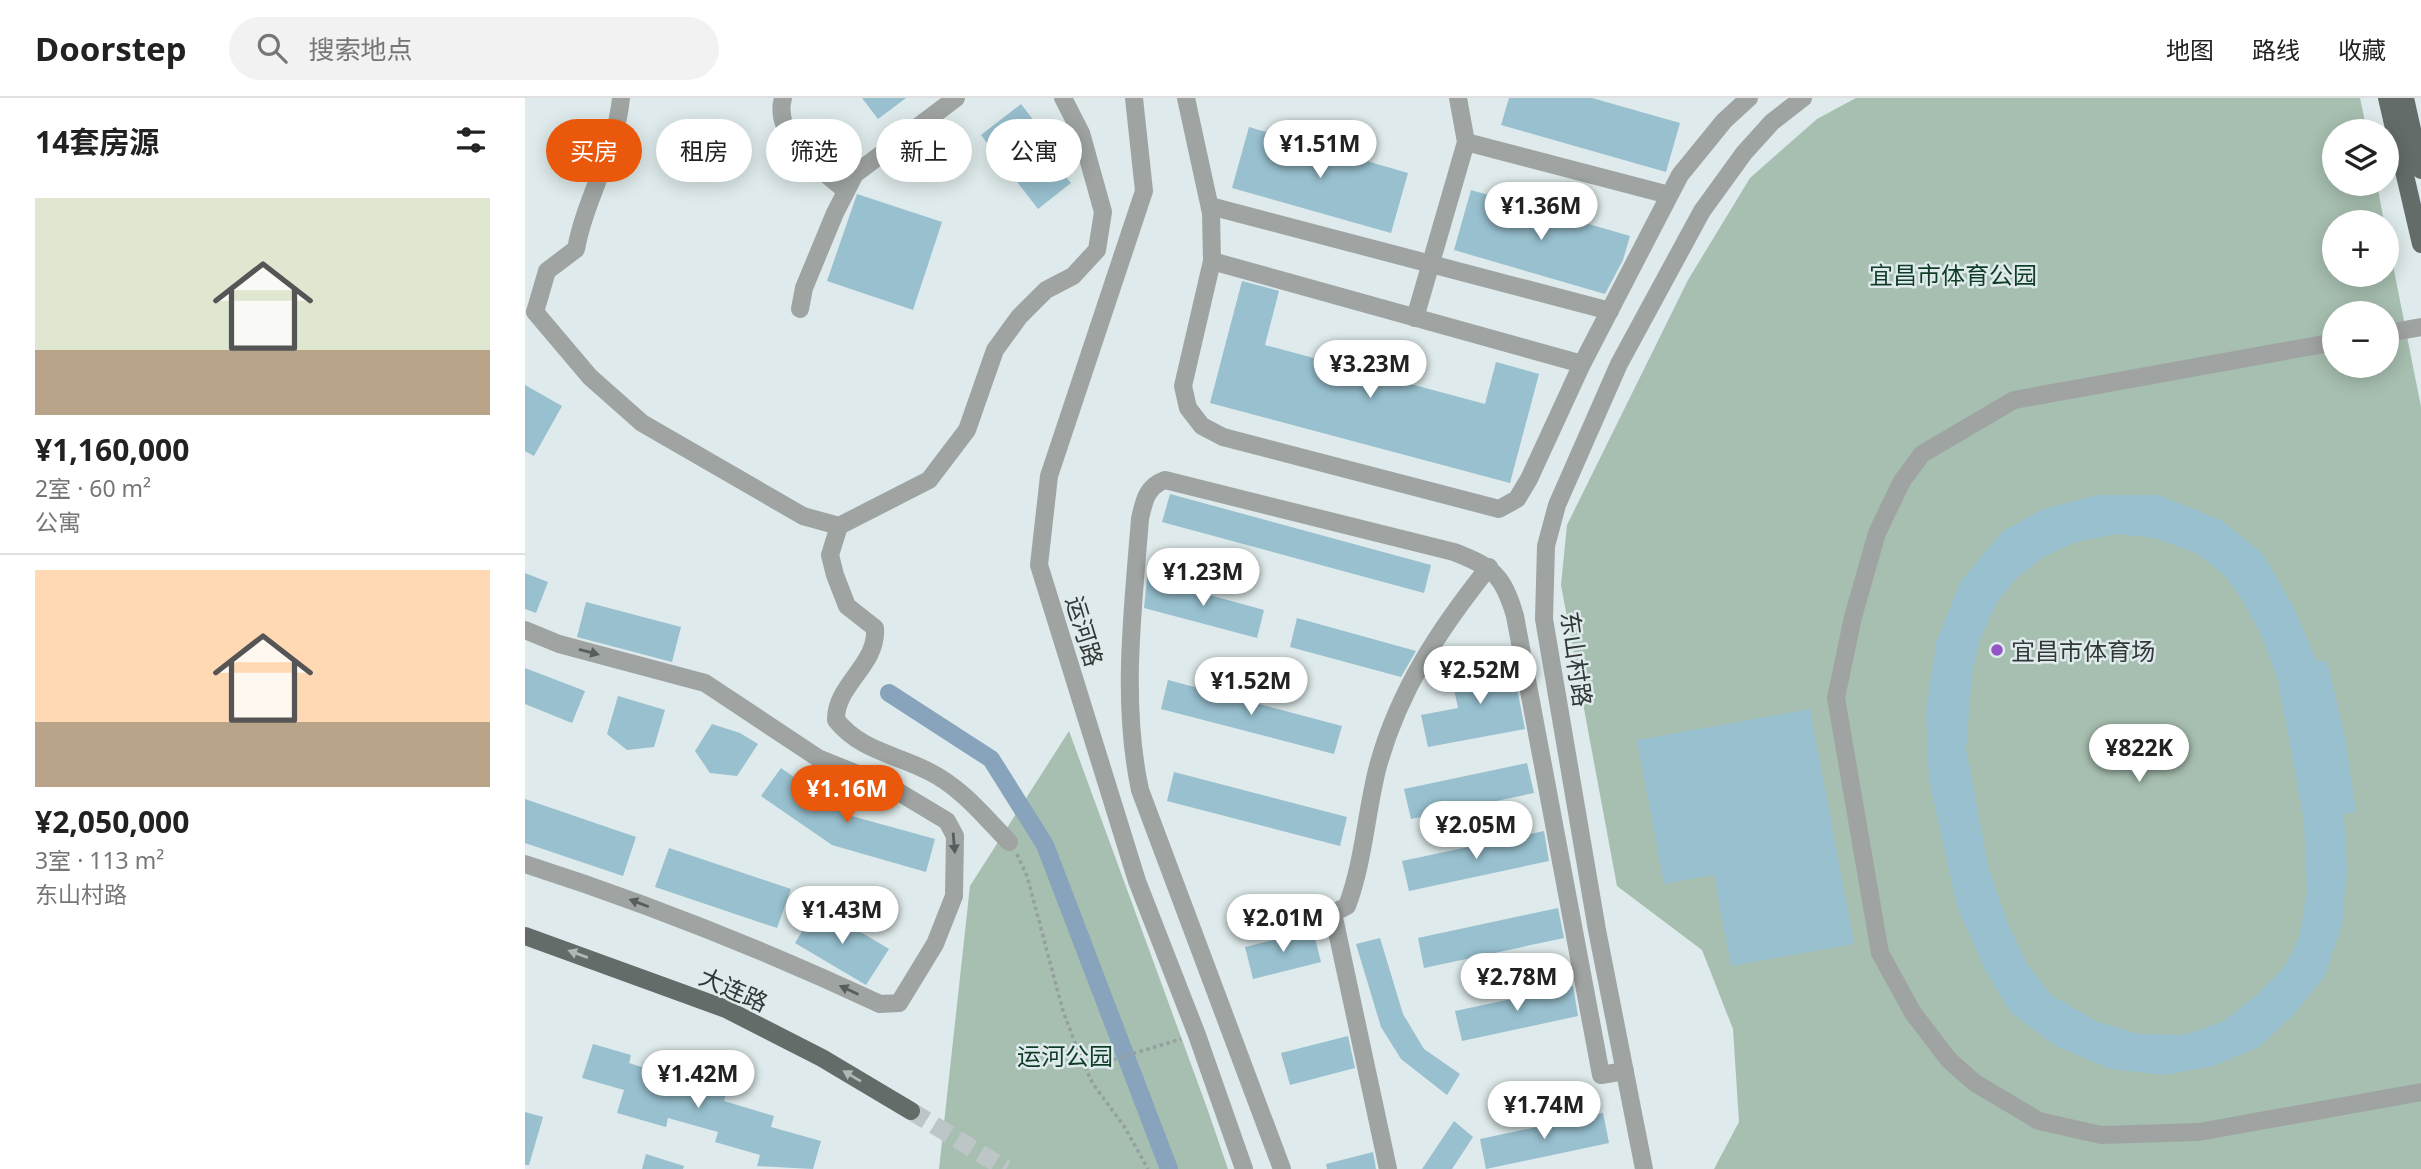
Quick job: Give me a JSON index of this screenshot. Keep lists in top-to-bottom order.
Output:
{
  "streets": {
    "main road": ["大连路"],
    "street": ["运河路", "东山村路"]
  },
  "one_way": ["大连路"],
  "parks": ["宜昌市体育公园", "运河公园"],
  "places": ["宜昌市体育场"],
  "page": {
    "header": "Doorstep",
    "search": "搜索地点",
    "nav": ["地图", "路线", "收藏"],
    "heading": "14套房源",
    "map_buttons": ["+", "−"],
    "chip": [
      "买房",
      "租房",
      "筛选",
      "新上",
      "公寓"
    ],
    "price": [
      "¥1.51M",
      "¥1.36M",
      "¥3.23M",
      "¥1.23M",
      "¥2.52M",
      "¥1.52M",
      "¥822K",
      "¥1.16M",
      "¥2.05M",
      "¥1.43M",
      "¥2.01M",
      "¥2.78M",
      "¥1.42M",
      "¥1.74M"
    ],
    "list": [
      {
        "name": "¥1,160,000",
        "note": "2室 · 60 m² · 公寓"
      },
      {
        "name": "¥2,050,000",
        "note": "3室 · 113 m² · 东山村路"
      }
    ]
  }
}
